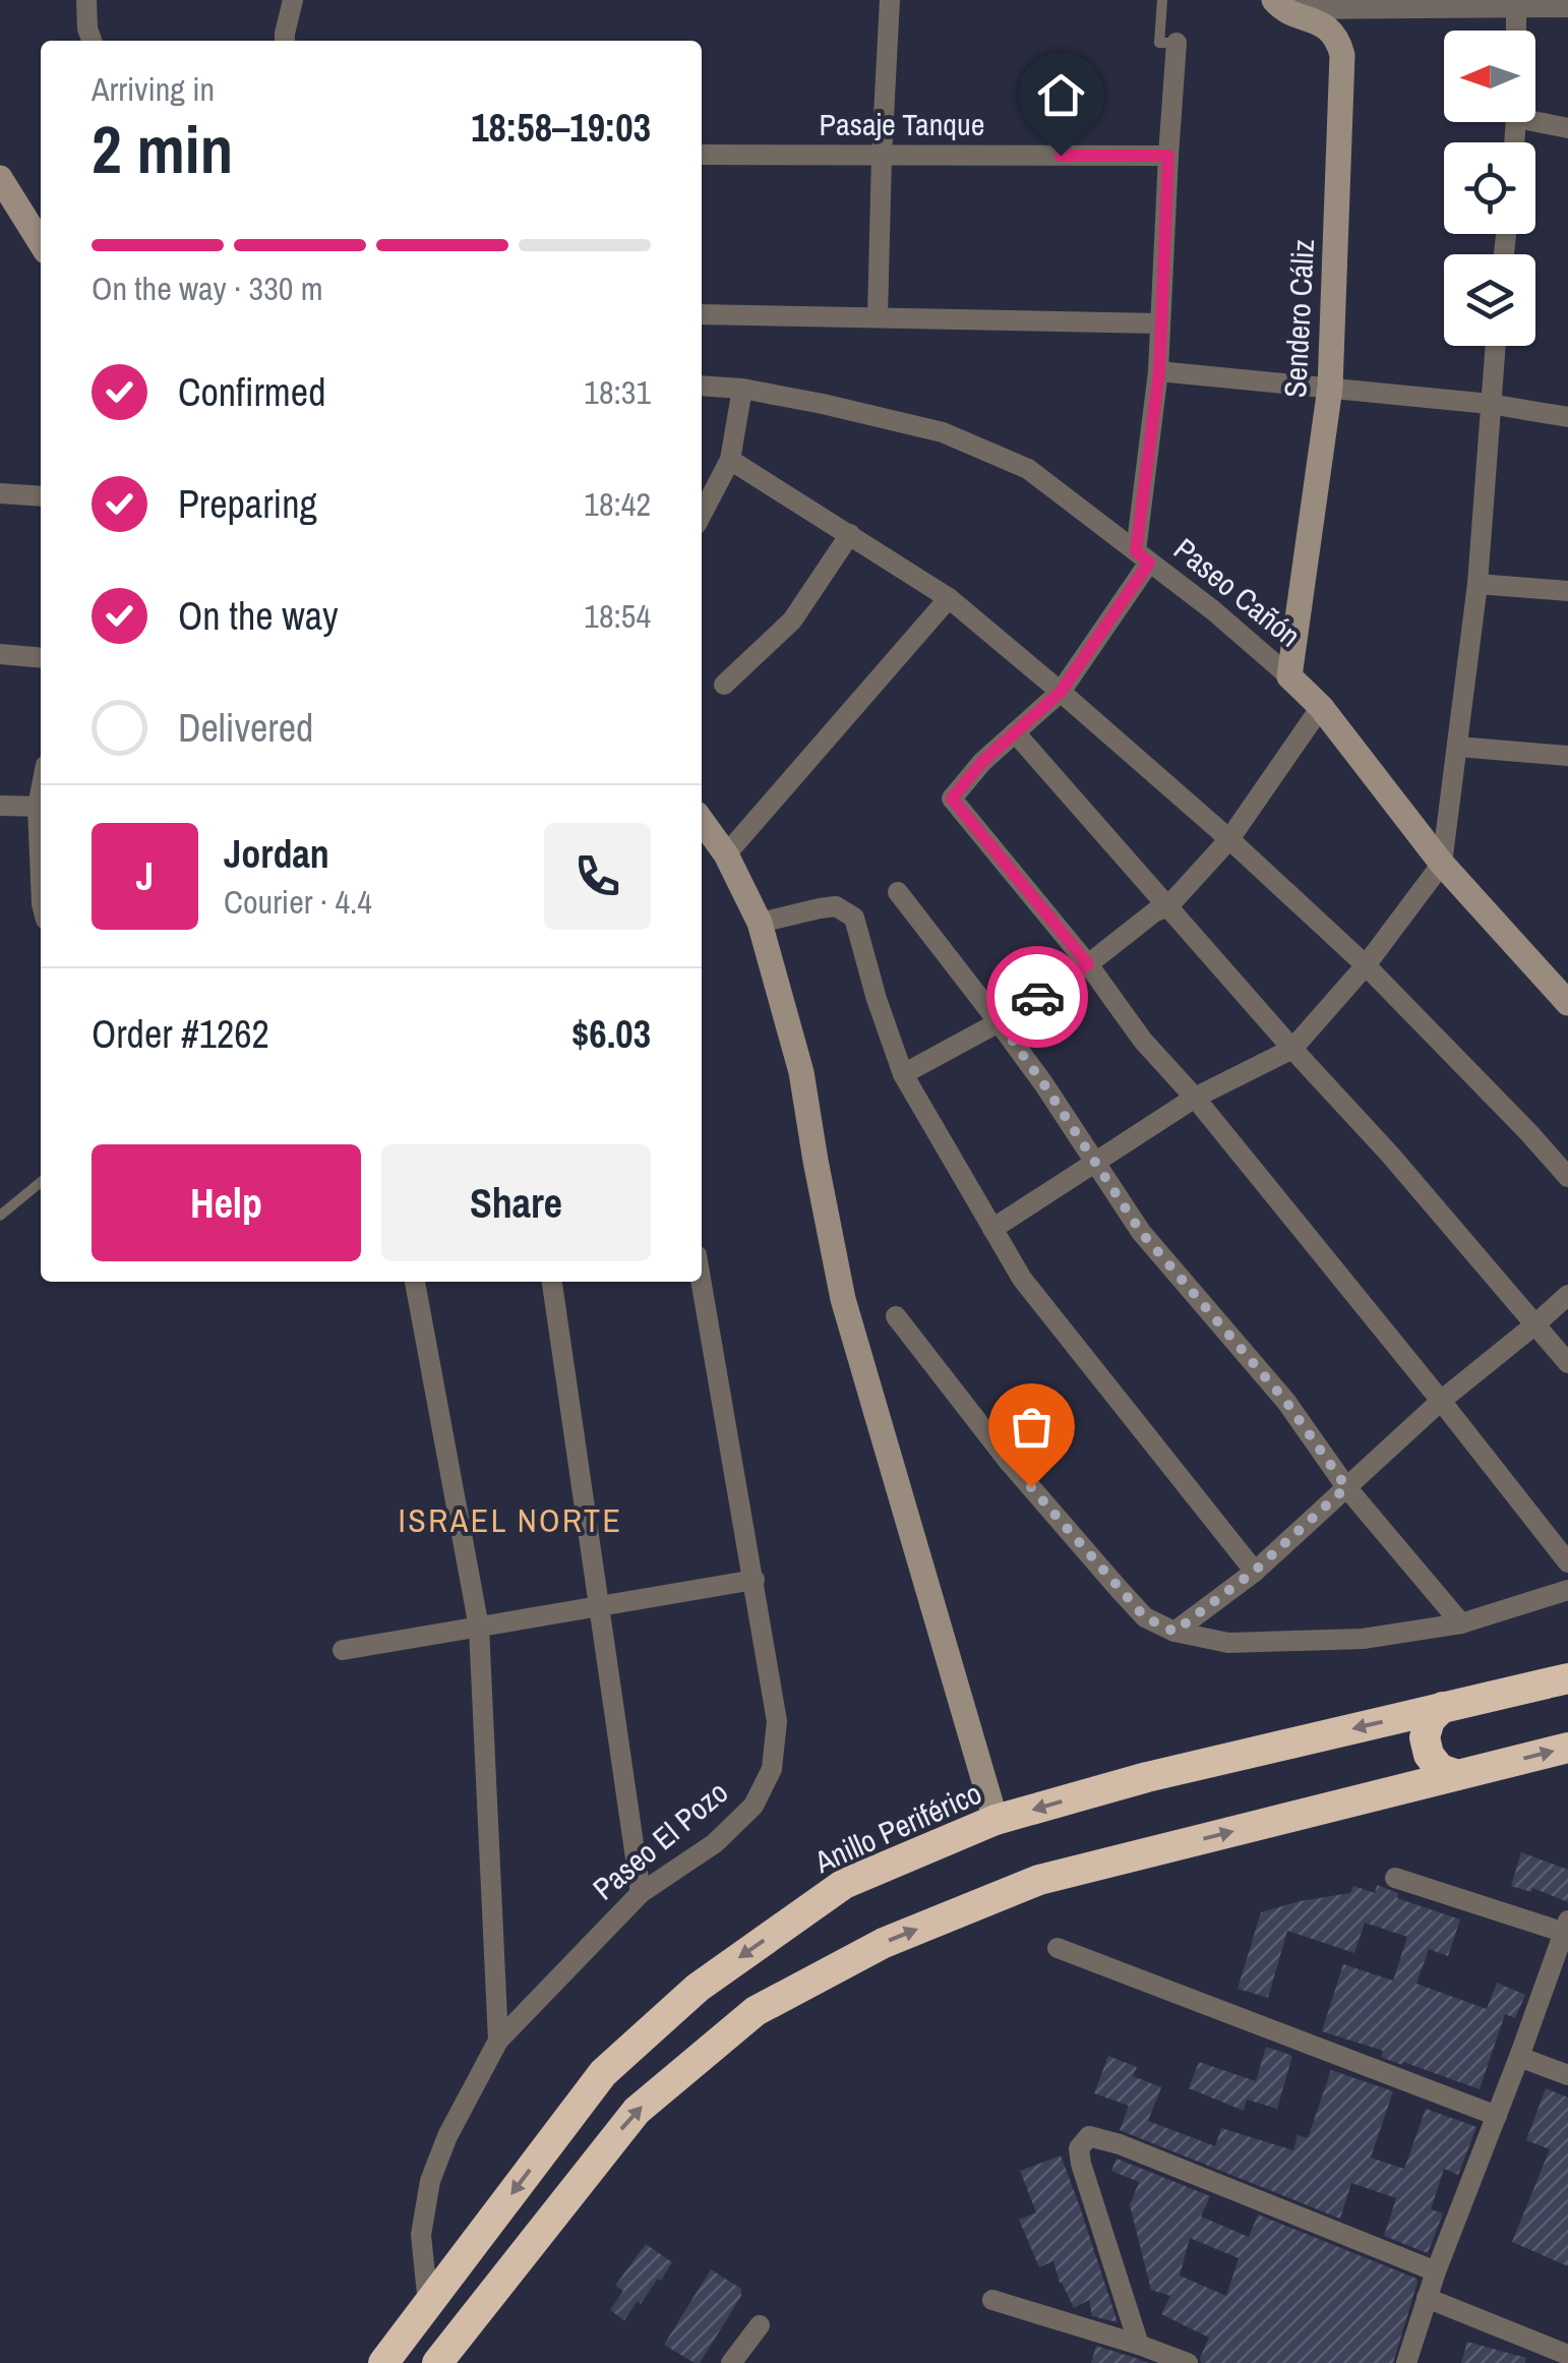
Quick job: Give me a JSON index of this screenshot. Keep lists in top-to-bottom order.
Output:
{
  "streets": {
    "highway": ["Anillo Periférico"],
    "street": [
      "Pasaje Tanque",
      "Sendero Cáliz",
      "Paseo Cañón",
      "Paseo El Pozo"
    ]
  },
  "crossings": [
    ["Sendero Cáliz", "Paseo Cañón"],
    ["Anillo Periférico", "Paseo El Pozo"]
  ],
  "districts": ["ISRAEL NORTE"],
  "north": "left",
  "page": {
    "heading": ["2 min", "Arriving in", "18:58–19:03"],
    "panel": [
      "Jordan",
      "Courier · 4.4",
      "Order #1262",
      "$6.03"
    ],
    "bar": "On the way · 330 m",
    "list": [
      ["Confirmed", "18:31"],
      ["Preparing", "18:42"],
      ["On the way", "18:54"],
      "Delivered"
    ],
    "round": "J",
    "buttons": ["Help", "Share"]
  }
}
